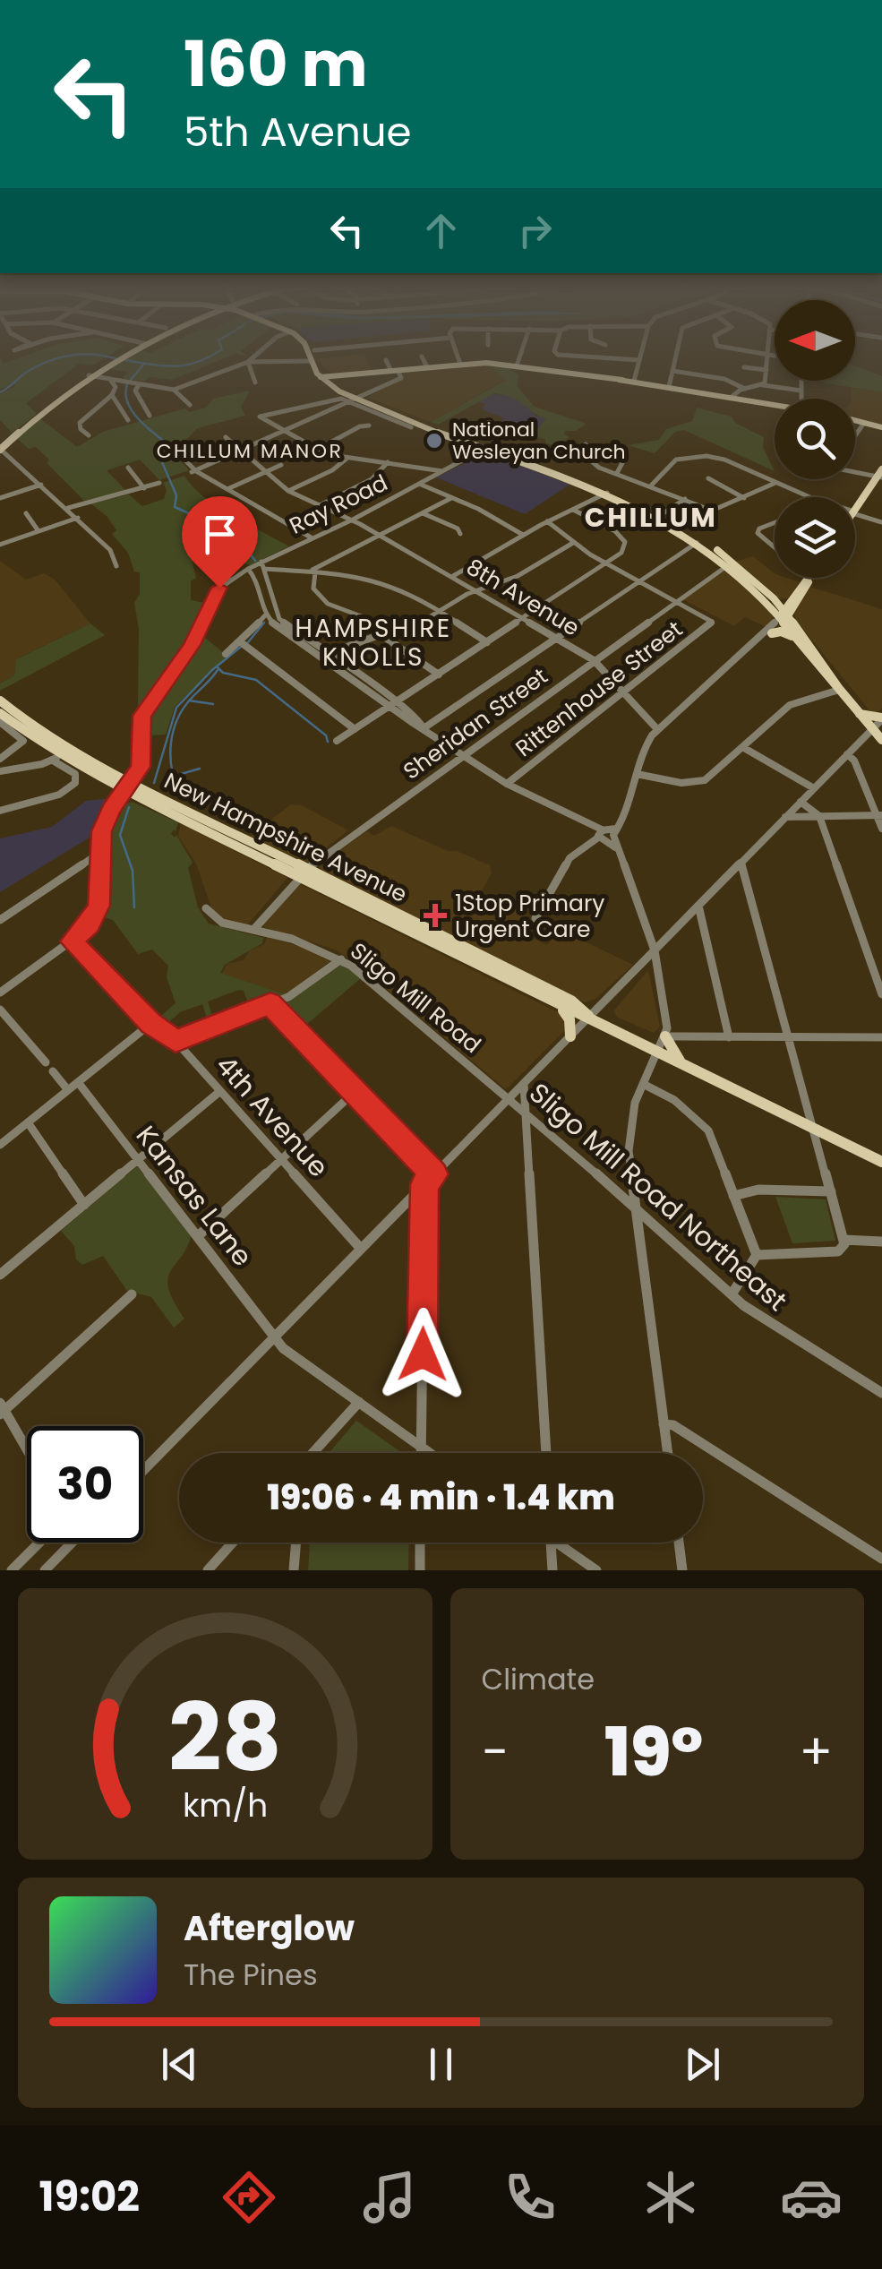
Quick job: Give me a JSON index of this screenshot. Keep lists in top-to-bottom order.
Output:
{
  "streets": {
    "main road": ["New Hampshire Avenue"],
    "street": [
      "Ray Road",
      "8th Avenue",
      "Rittenhouse Street",
      "Sheridan Street",
      "Sligo Mill Road",
      "4th Avenue",
      "Kansas Lane",
      "Sligo Mill Road Northeast"
    ]
  },
  "crossings": [
    ["Ray Road", "8th Avenue"],
    ["Ray Road", "New Hampshire Avenue"],
    ["Ray Road", "4th Avenue"],
    ["8th Avenue", "Rittenhouse Street"],
    ["8th Avenue", "Sheridan Street"],
    ["Rittenhouse Street", "Sheridan Street"],
    ["Sheridan Street", "New Hampshire Avenue"],
    ["Sheridan Street", "Sligo Mill Road"],
    ["Sligo Mill Road", "Sligo Mill Road Northeast"]
  ],
  "districts": ["CHILLUM MANOR", "CHILLUM", "HAMPSHIRE KNOLLS"],
  "places": {
    "other": ["National Wesleyan Church"],
    "health": ["1Stop Primary Urgent Care"]
  },
  "north": "left",
  "page": {
    "turn": ["160 m", "5th Avenue"],
    "limit": "30",
    "trip": "19:06 · 4 min · 1.4 km",
    "tile": "Climate",
    "heat": ["−", "19°", "+"],
    "song": ["Afterglow", "The Pines"],
    "tabs": "19:02",
    "gauge": ["28", "km/h"]
  }
}
